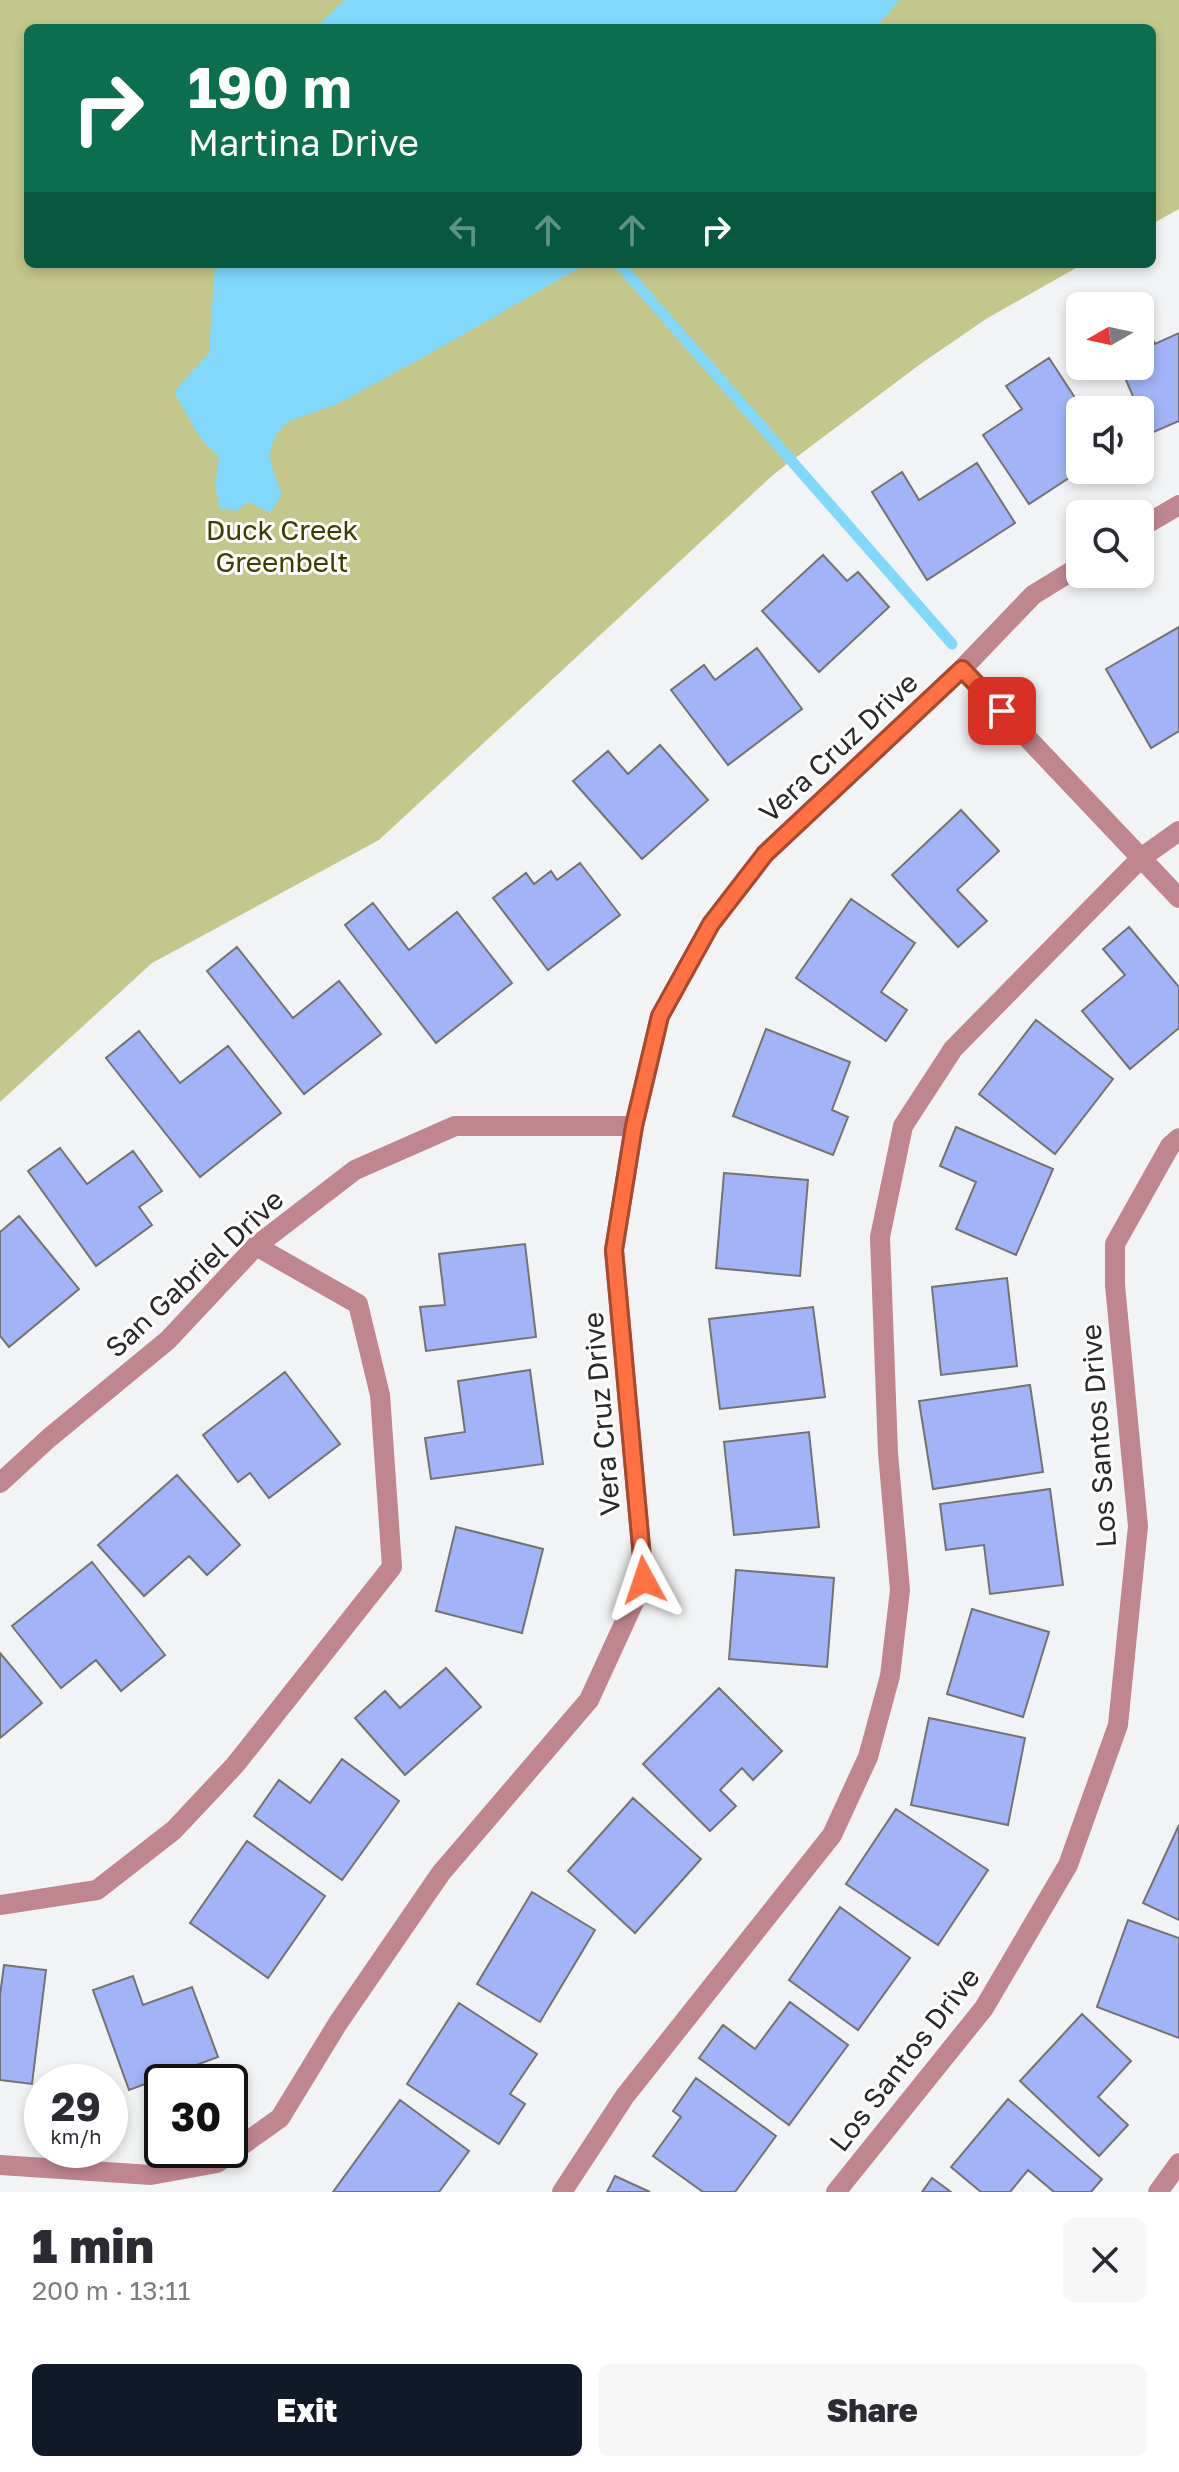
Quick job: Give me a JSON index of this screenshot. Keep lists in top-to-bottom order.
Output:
{
  "streets": {
    "street": ["Vera Cruz Drive", "San Gabriel Drive", "Los Santos Drive"]
  },
  "crossings": [
    ["Vera Cruz Drive", "San Gabriel Drive"]
  ],
  "parks": ["Duck Creek Greenbelt"],
  "north": "left",
  "page": {
    "turn": ["190 m", "Martina Drive"],
    "speed": "29 km/h",
    "limit": "30",
    "heading": ["1 min", "200 m · 13:11"],
    "buttons": ["Exit", "Share"]
  }
}
